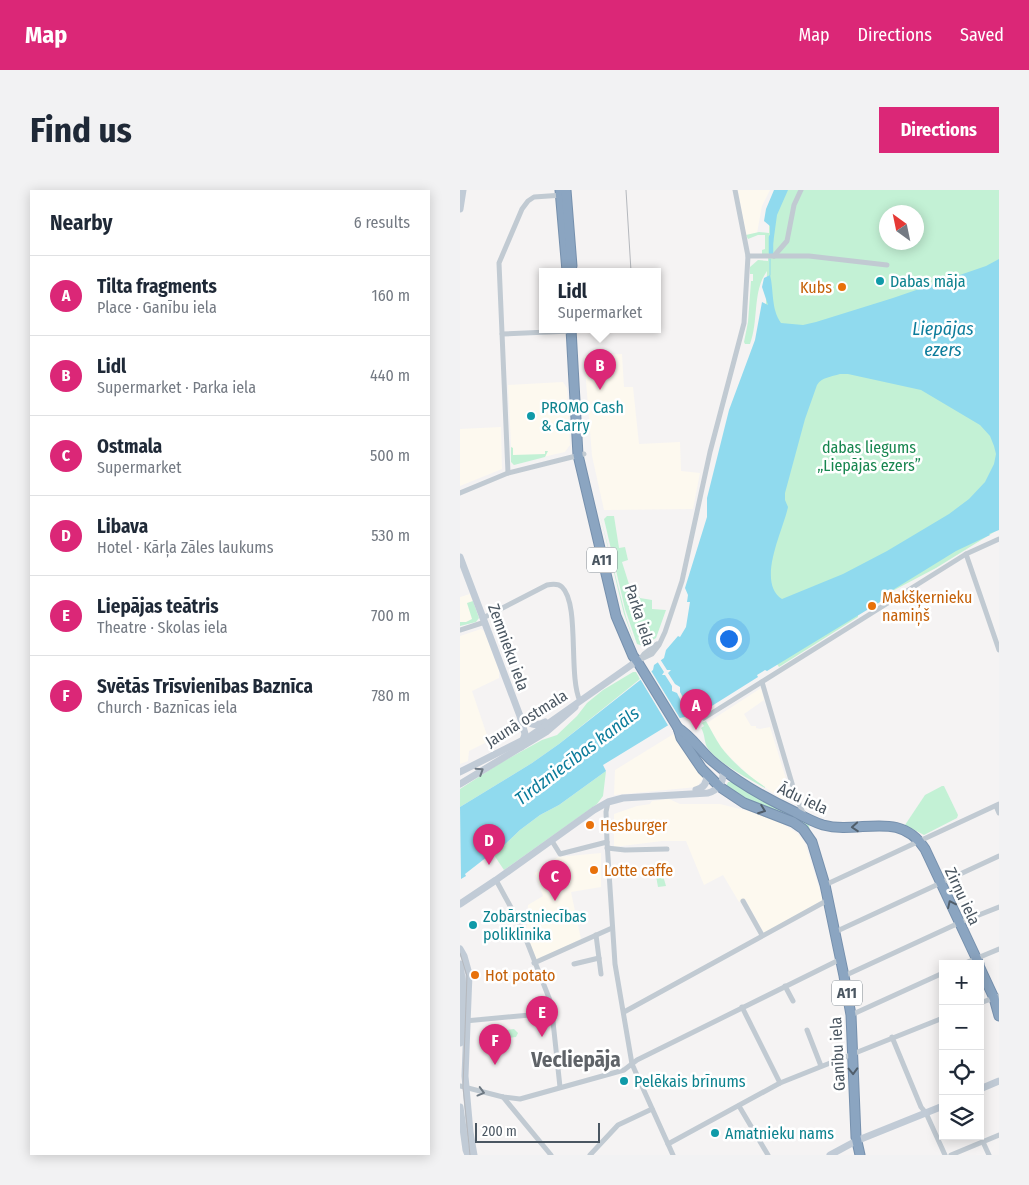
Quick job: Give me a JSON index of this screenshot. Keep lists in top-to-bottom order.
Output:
{
  "streets": {
    "highway": [
      "A11",
      "Parka iela",
      "Ādu iela",
      "Zirņu iela",
      "Ganību iela"
    ],
    "main road": ["Zemnieku iela", "Jaunā ostmala"]
  },
  "crossings": [
    ["A11", "Parka iela"],
    ["A11", "Jaunā ostmala"],
    ["A11", "Ādu iela"],
    ["Parka iela", "Jaunā ostmala"],
    ["Zemnieku iela", "Jaunā ostmala"],
    ["Ādu iela", "Zirņu iela"],
    ["Ādu iela", "Ganību iela"]
  ],
  "districts": ["Vecliepāja"],
  "water": ["Liepājas ezers", "Tirdzniecības kanāls"],
  "parks": ["dabas liegums „Liepājas ezers”"],
  "places": [
    "Dabas māja",
    "Kubs",
    "PROMO Cash & Carry",
    "Makšķernieku namiņš",
    "Hesburger",
    "Lotte caffe",
    "Zobārstniecības poliklīnika",
    "Hot potato",
    "Pelēkais brīnums",
    "Amatnieku nams"
  ],
  "scale_bar": "200 m",
  "north": "top left",
  "page": {
    "header": "Map",
    "nav": ["Map", "Directions", "Saved"],
    "buttons": "Directions",
    "title": "Find us",
    "heading": ["Nearby", "6 results"],
    "list": [
      {
        "mark": "A",
        "name": "Tilta fragments",
        "note": "Place · Ganību iela",
        "value": "160 m"
      },
      {
        "mark": "B",
        "name": "Lidl",
        "note": "Supermarket · Parka iela",
        "value": "440 m"
      },
      {
        "mark": "C",
        "name": "Ostmala",
        "note": "Supermarket",
        "value": "500 m"
      },
      {
        "mark": "D",
        "name": "Libava",
        "note": "Hotel · Kārļa Zāles laukums",
        "value": "530 m"
      },
      {
        "mark": "E",
        "name": "Liepājas teātris",
        "note": "Theatre · Skolas iela",
        "value": "700 m"
      },
      {
        "mark": "F",
        "name": "Svētās Trīsvienības Baznīca",
        "note": "Church · Baznīcas iela",
        "value": "780 m"
      }
    ],
    "popup": ["Lidl", "Supermarket"],
    "pins": [
      "B",
      "A",
      "D",
      "C",
      "E",
      "F"
    ],
    "map_buttons": ["+", "−"],
    "scale": "200 m"
  }
}
